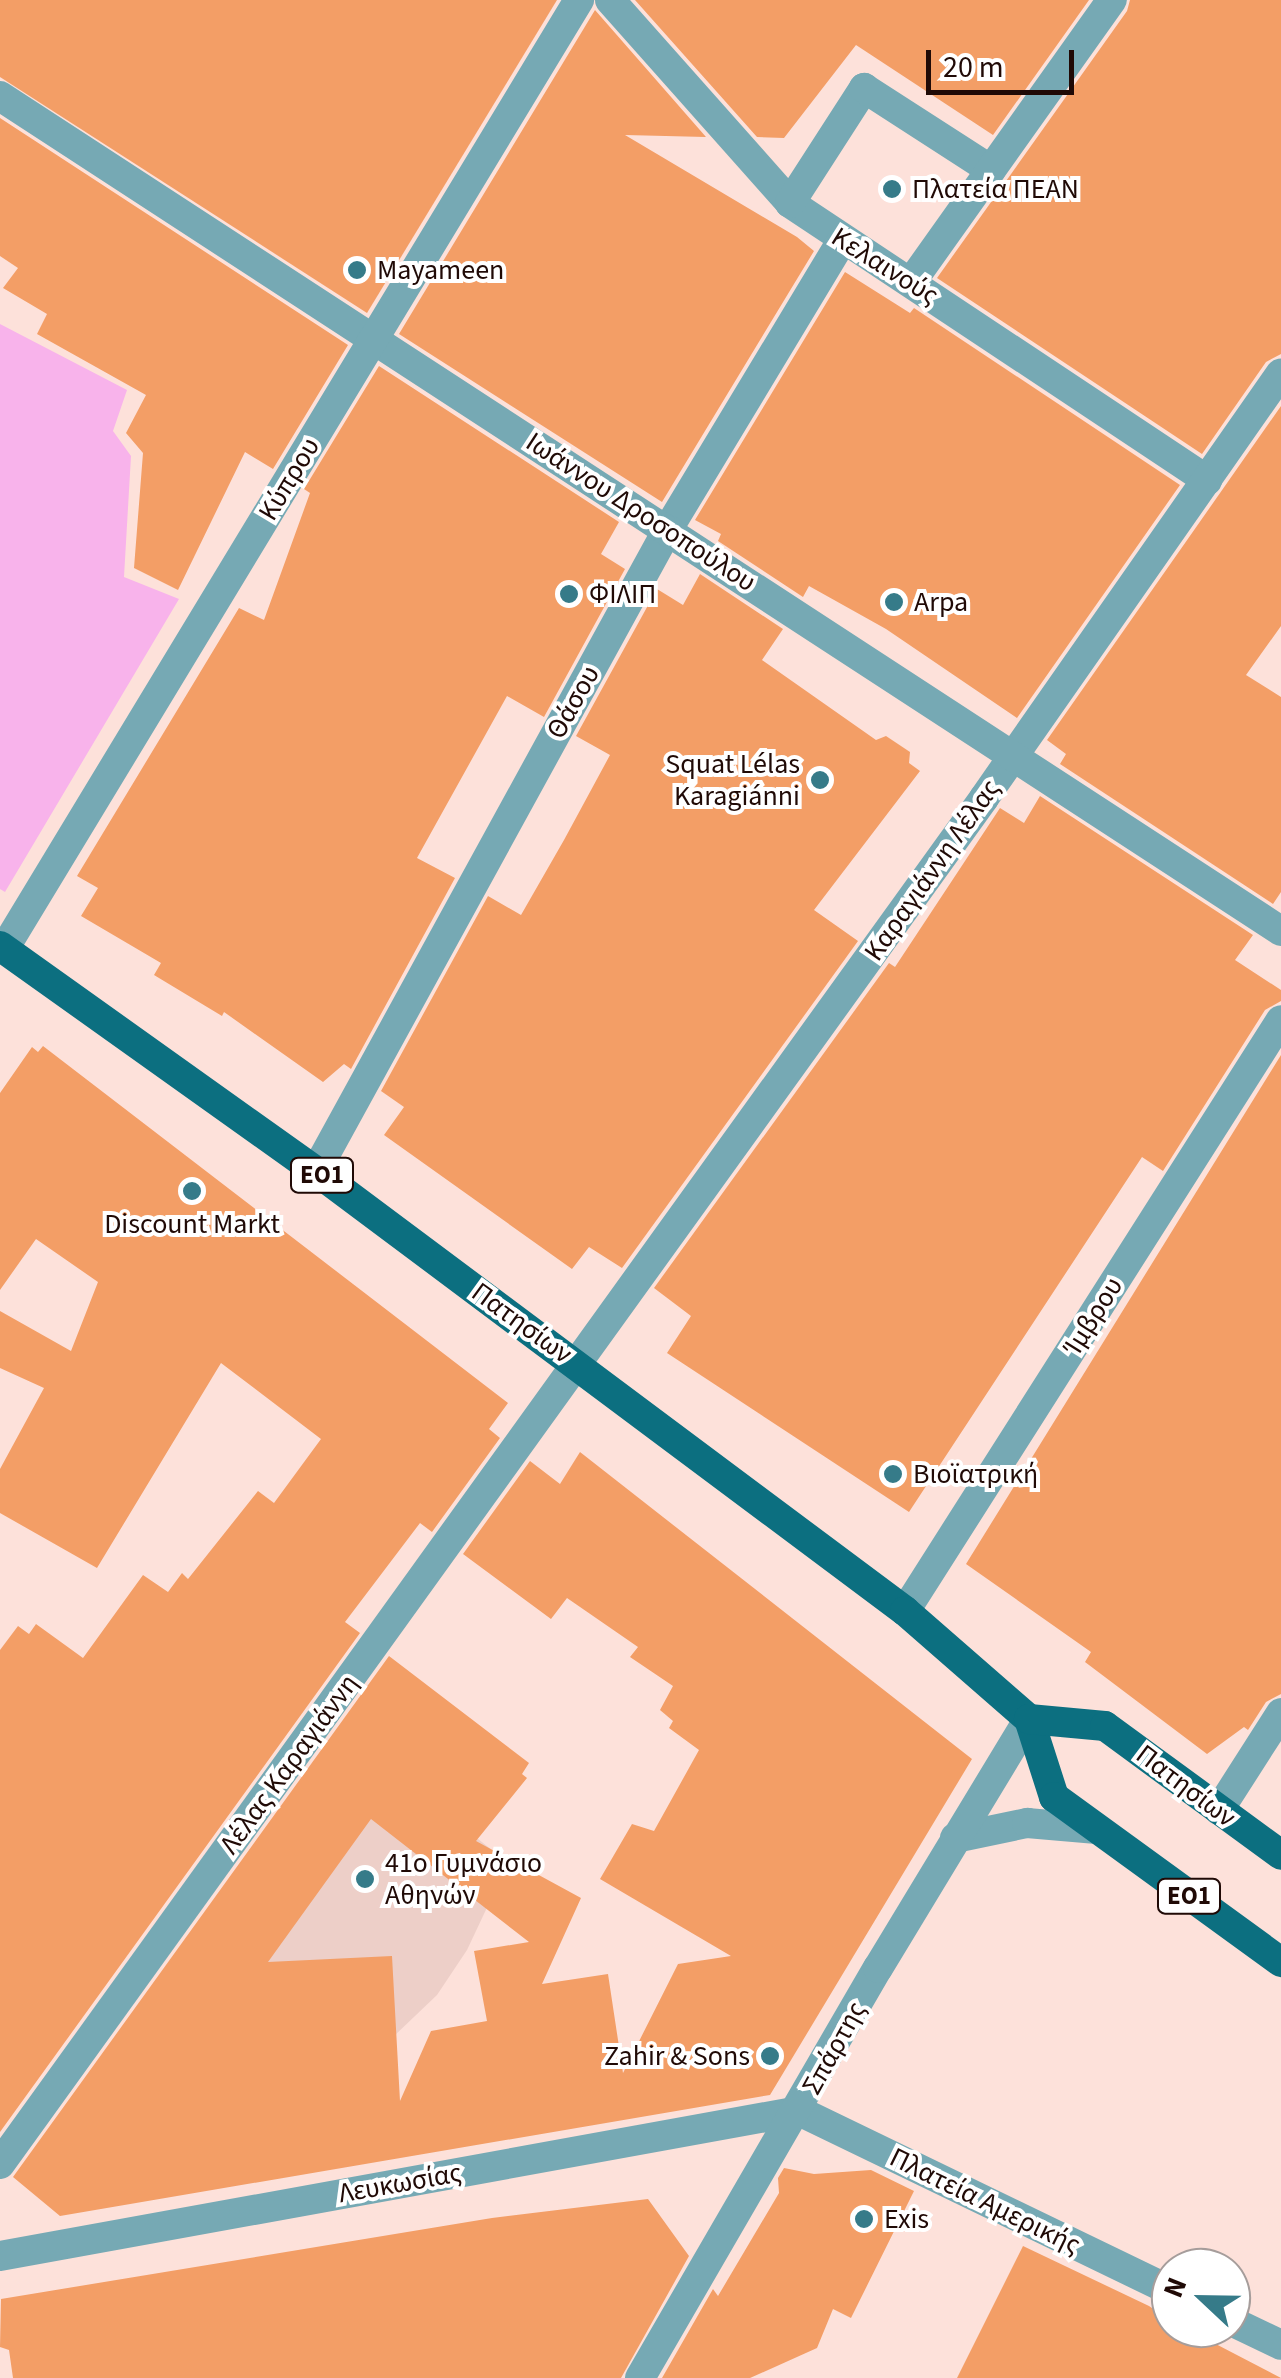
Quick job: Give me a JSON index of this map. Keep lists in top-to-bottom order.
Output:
{
  "streets": {
    "main road": ["ΕΟ1", "Πατησίων"],
    "street": [
      "Κελαινούς",
      "Κύπρου",
      "Ιωάννου Δροσοπούλου",
      "Θάσου",
      "Καραγιάννη Λέλας",
      "Ίμβρου",
      "Λέλας Καραγιάννη",
      "Σπάρτης",
      "Λευκωσίας",
      "Πλατεία Αμερικής"
    ]
  },
  "crossings": [
    ["Κελαινούς", "Θάσου"],
    ["Κελαινούς", "Καραγιάννη Λέλας"],
    ["Κύπρου", "Ιωάννου Δροσοπούλου"],
    ["Κύπρου", "Πατησίων"],
    ["Ιωάννου Δροσοπούλου", "Θάσου"],
    ["Ιωάννου Δροσοπούλου", "Καραγιάννη Λέλας"],
    ["Θάσου", "Πατησίων"],
    ["Καραγιάννη Λέλας", "Πατησίων"],
    ["Καραγιάννη Λέλας", "Λέλας Καραγιάννη"],
    ["ΕΟ1", "Πατησίων"],
    ["ΕΟ1", "Σπάρτης"],
    ["Ίμβρου", "Πατησίων"],
    ["Πατησίων", "Λέλας Καραγιάννη"],
    ["Πατησίων", "Σπάρτης"],
    ["Σπάρτης", "Λευκωσίας"],
    ["Σπάρτης", "Πλατεία Αμερικής"],
    ["Λευκωσίας", "Πλατεία Αμερικής"]
  ],
  "places": [
    "Πλατεία ΠΕΑΝ",
    "Mayameen",
    "ΦΙΛΙΠ",
    "Arpa",
    "Squat Lélas Karagiánni",
    "Discount Markt",
    "Βιοϊατρική",
    "41ο Γυμνάσιο Αθηνών",
    "Zahir & Sons",
    "Exis"
  ],
  "scale_bar": "20 m",
  "north": "left"
}
